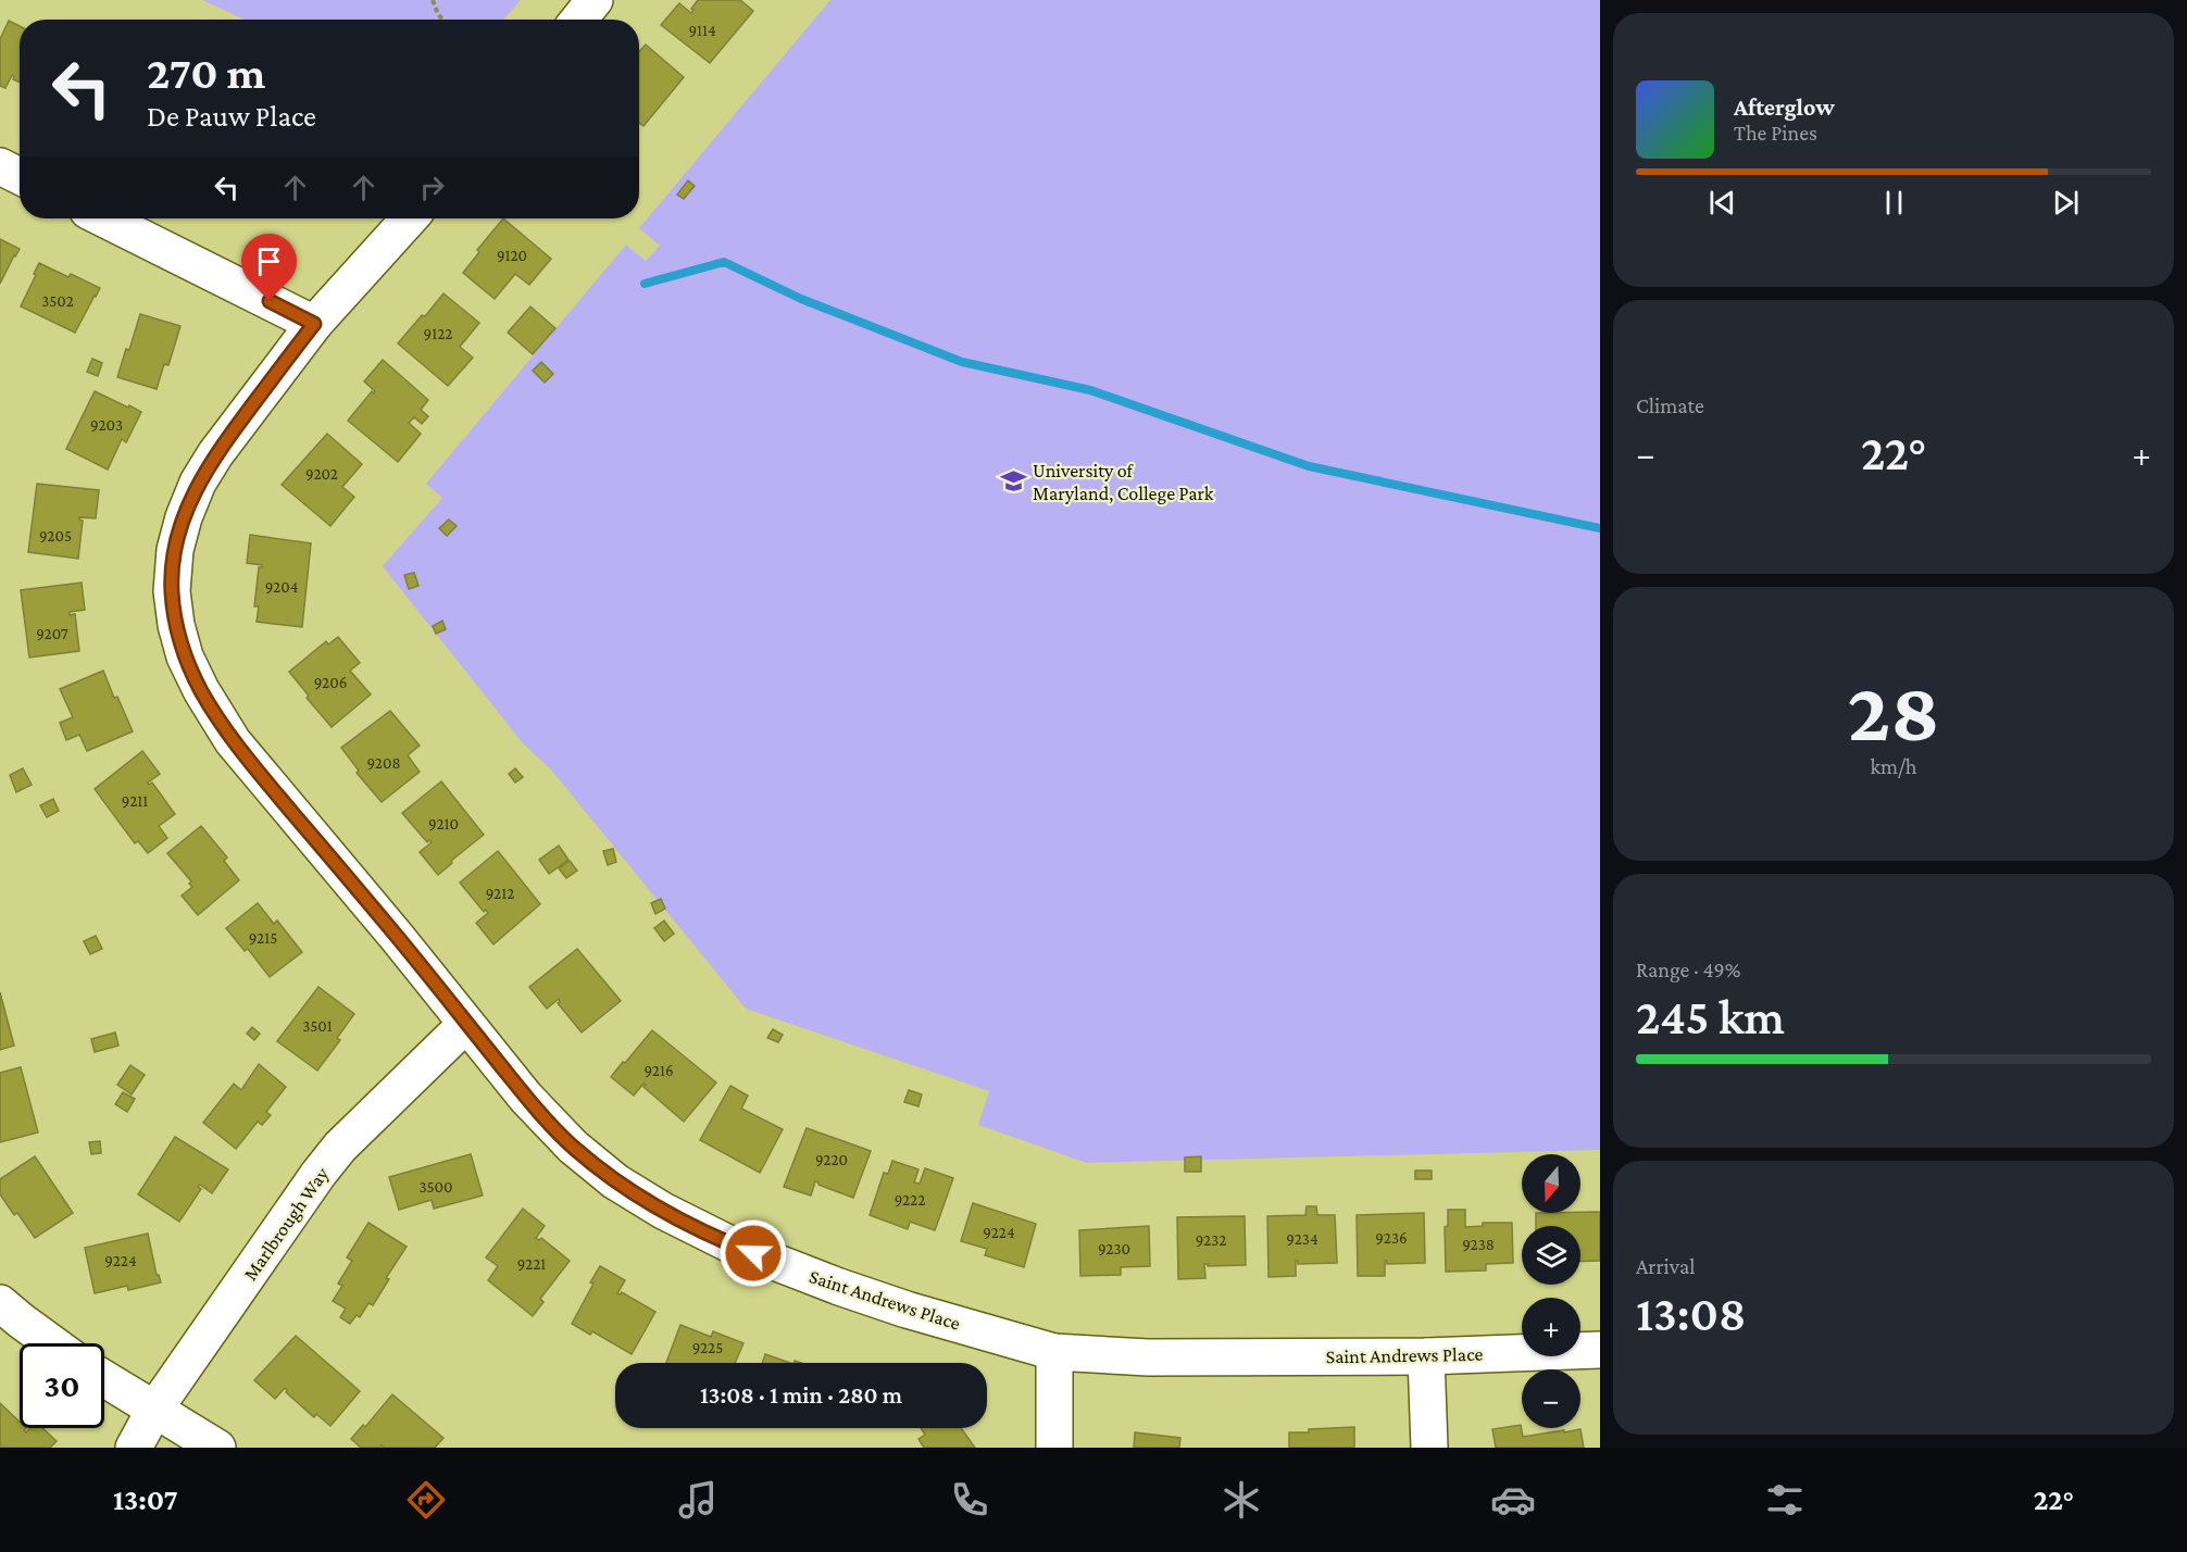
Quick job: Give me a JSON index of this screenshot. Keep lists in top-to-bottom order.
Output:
{
  "streets": {
    "street": ["Marlbrough Way", "Saint Andrews Place"]
  },
  "crossings": [
    ["Marlbrough Way", "Saint Andrews Place"]
  ],
  "places": {
    "school or university": ["University of Maryland, College Park"]
  },
  "house_numbers": [
    "9114",
    "9120",
    "3502",
    "9122",
    "9203",
    "9202",
    "9205",
    "9204",
    "9207",
    "9206",
    "9208",
    "9211",
    "9210",
    "9212",
    "9215",
    "3501",
    "9216",
    "9220",
    "3500",
    "9222",
    "9224",
    "9236",
    "9234",
    "9232",
    "9238",
    "9230",
    "9224",
    "9221",
    "9225"
  ],
  "north": "bottom",
  "page": {
    "turn": ["270 m", "De Pauw Place"],
    "song": ["Afterglow", "The Pines"],
    "tile": [
      "Climate",
      ["28", "km/h"],
      ["Range · 49%", "245 km"],
      ["Arrival", "13:08"]
    ],
    "heat": ["−", "22°", "+"],
    "map_buttons": ["+", "−"],
    "limit": "30",
    "trip": "13:08 · 1 min · 280 m",
    "tabs": ["13:07", "22°"]
  }
}
